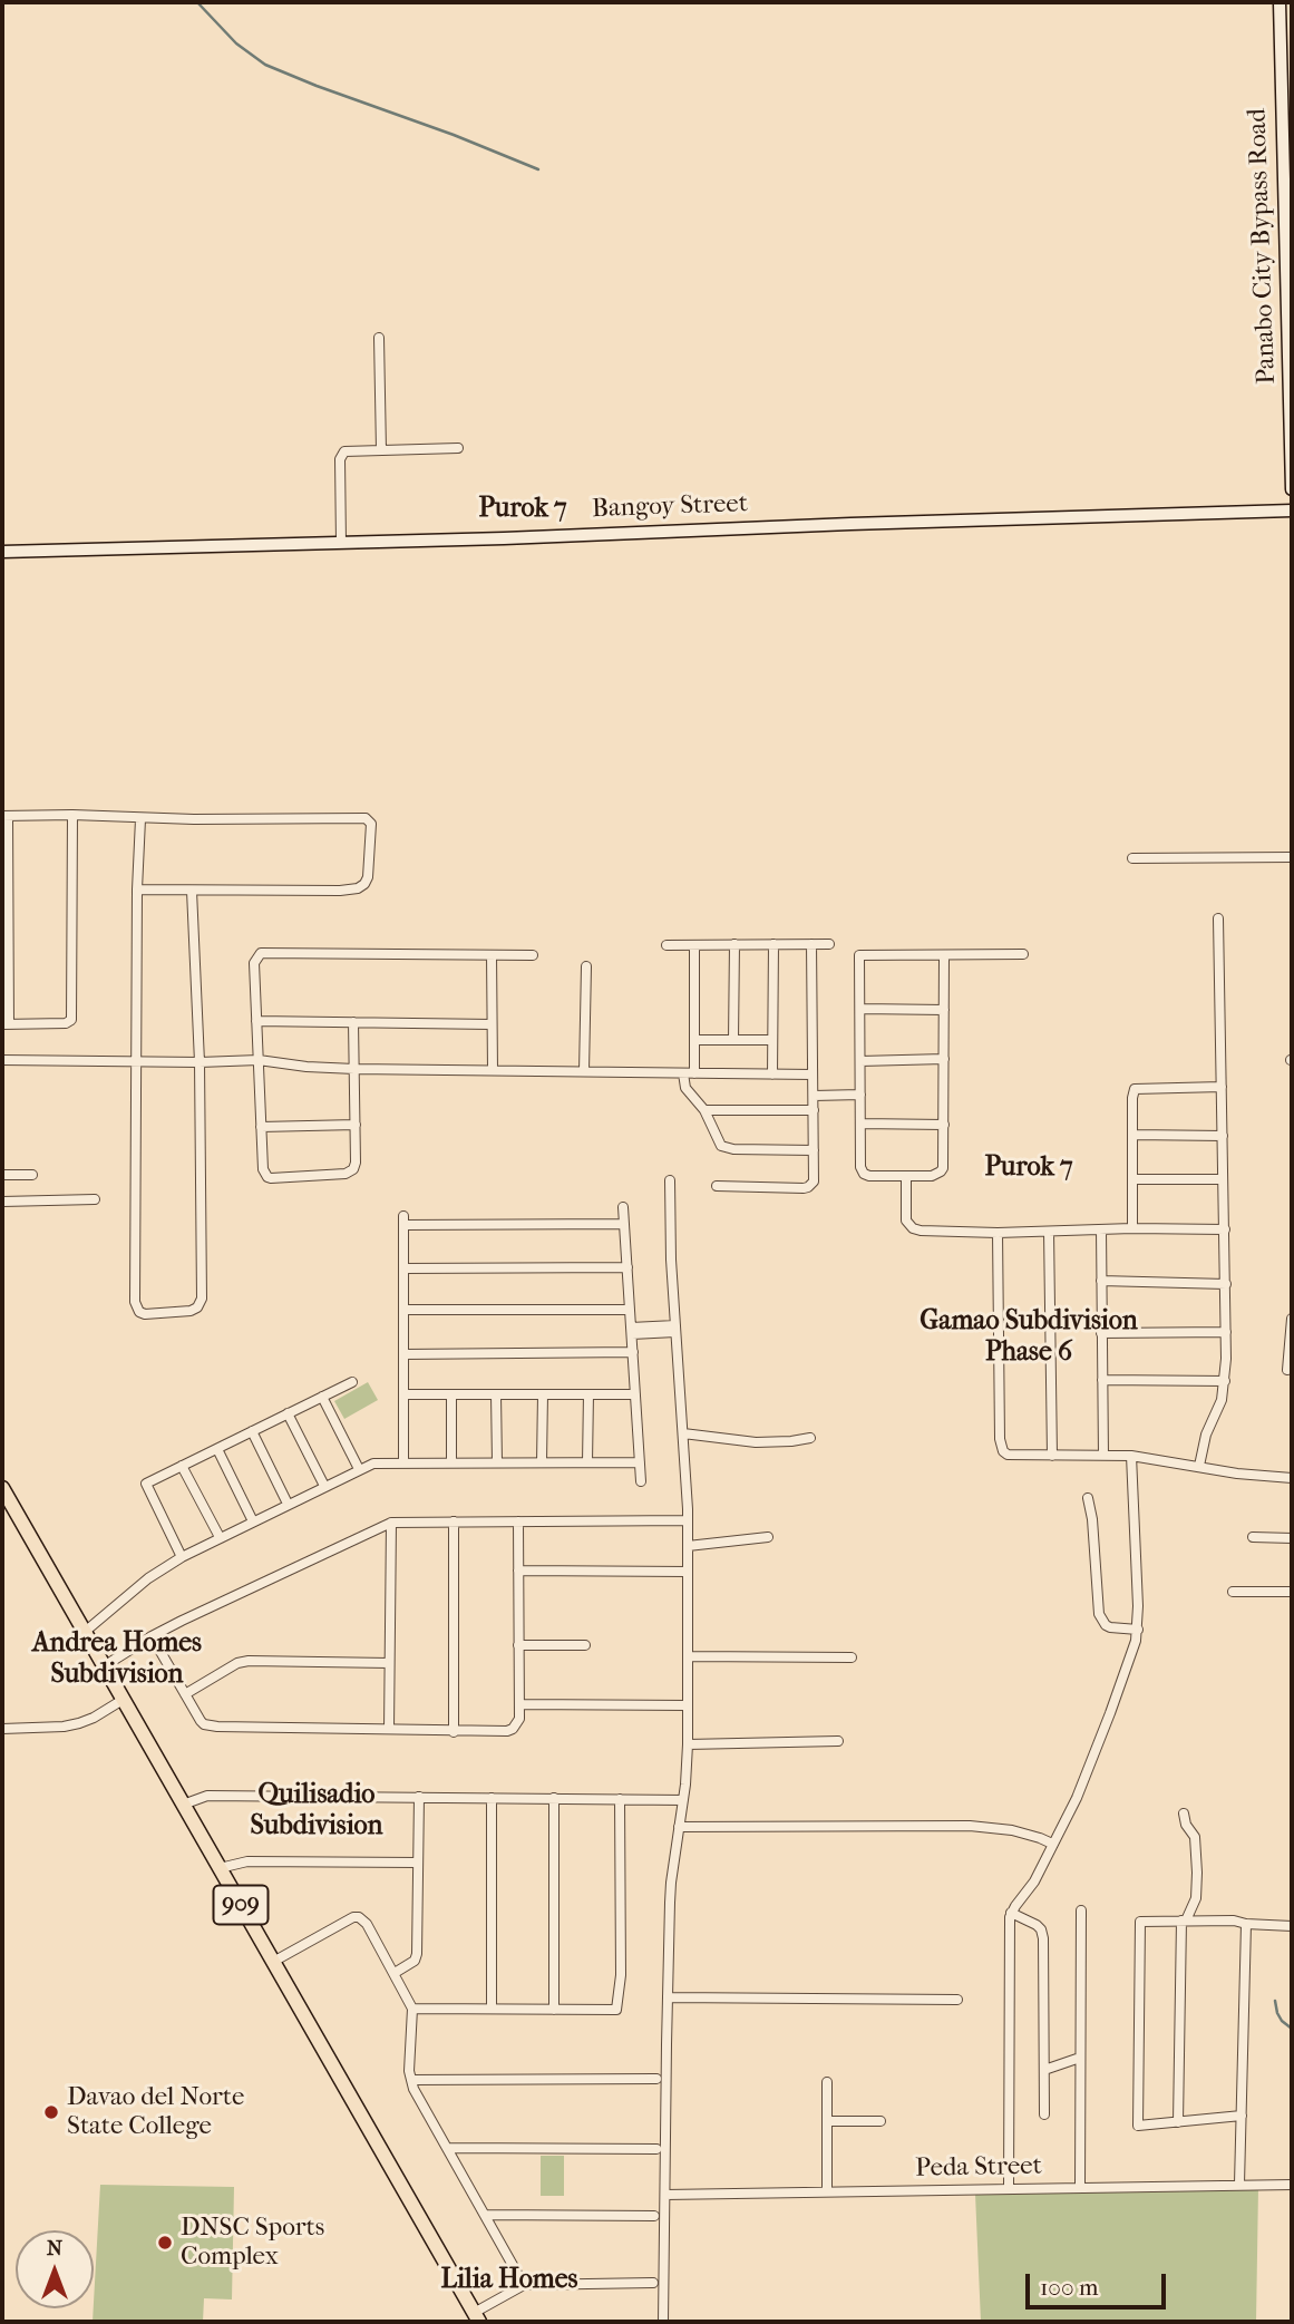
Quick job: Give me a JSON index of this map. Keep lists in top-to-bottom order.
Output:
{
  "streets": {
    "main road": ["Panabo City Bypass Road", "Bangoy Street", "909"],
    "street": ["Peda Street"]
  },
  "districts": [
    "Purok 7",
    "Purok 7",
    "Gamao Subdivision Phase 6",
    "Andrea Homes Subdivision",
    "Quilisadio Subdivision",
    "Lilia Homes"
  ],
  "places": ["Davao del Norte State College", "DNSC Sports Complex"],
  "scale_bar": "100 m",
  "north": "top"
}
